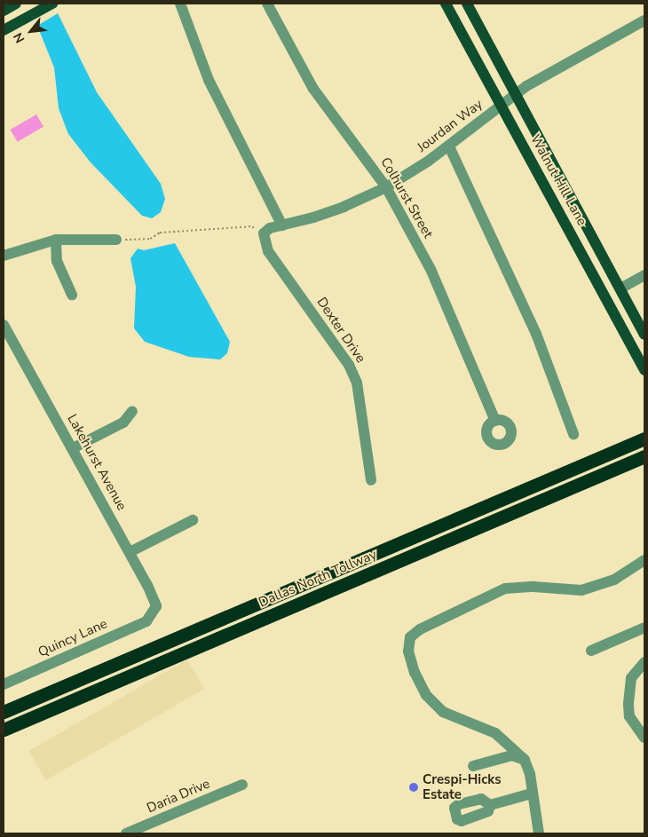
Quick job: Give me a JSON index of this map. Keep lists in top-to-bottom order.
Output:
{
  "streets": {
    "highway": ["Dallas North Tollway"],
    "main road": ["Walnut Hill Lane"],
    "street": [
      "Jourdan Way",
      "Colhurst Street",
      "Dexter Drive",
      "Lakehurst Avenue",
      "Quincy Lane",
      "Daria Drive"
    ]
  },
  "crossings": [
    ["Jourdan Way", "Walnut Hill Lane"],
    ["Jourdan Way", "Colhurst Street"],
    ["Jourdan Way", "Dexter Drive"],
    ["Lakehurst Avenue", "Quincy Lane"]
  ],
  "places": ["Crespi-Hicks Estate"],
  "north": "bottom left"
}
